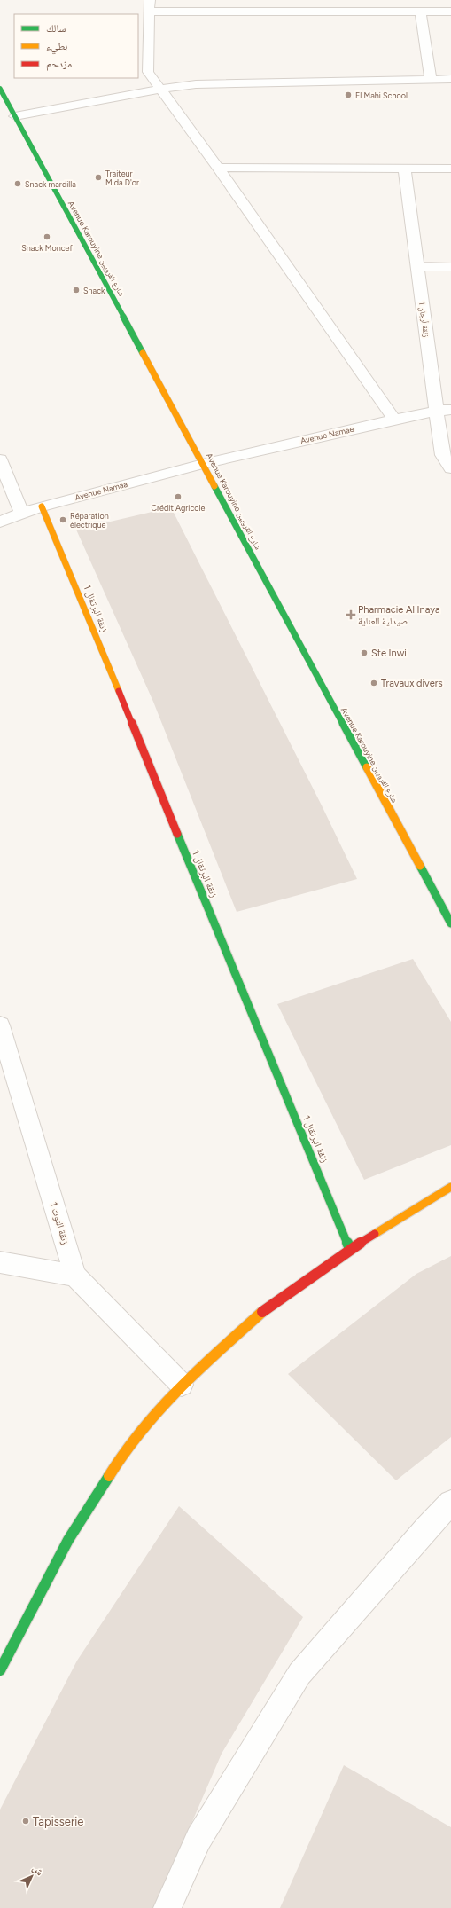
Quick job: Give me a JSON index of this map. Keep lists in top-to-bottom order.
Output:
{
  "streets": {
    "street": [
      "Avenue Karouyine شارع القرويين",
      "زنقة أرجان 1",
      "Avenue Namae",
      "Avenue Namaa",
      "زنقة البرتقال 1",
      "زنقة التوت 1"
    ]
  },
  "crossings": [
    ["Avenue Karouyine شارع القرويين", "Avenue Namae"],
    ["Avenue Karouyine شارع القرويين", "Avenue Namaa"],
    ["زنقة أرجان 1", "Avenue Namae"],
    ["Avenue Namae", "Avenue Namaa"],
    ["Avenue Namaa", "زنقة البرتقال 1"]
  ],
  "places": {
    "other": [
      "El Mahi School",
      "Traiteur Mida D'or",
      "Snack mardilla",
      "Snack Moncef",
      "Snack",
      "Crédit Agricole",
      "Réparation électrique",
      "Ste Inwi",
      "Travaux divers",
      "Tapisserie"
    ],
    "health": ["Pharmacie Al Inaya صيدلية العناية"]
  },
  "legend": ["سالك", "بطيء", "مزدحم"],
  "north": "top right"
}
